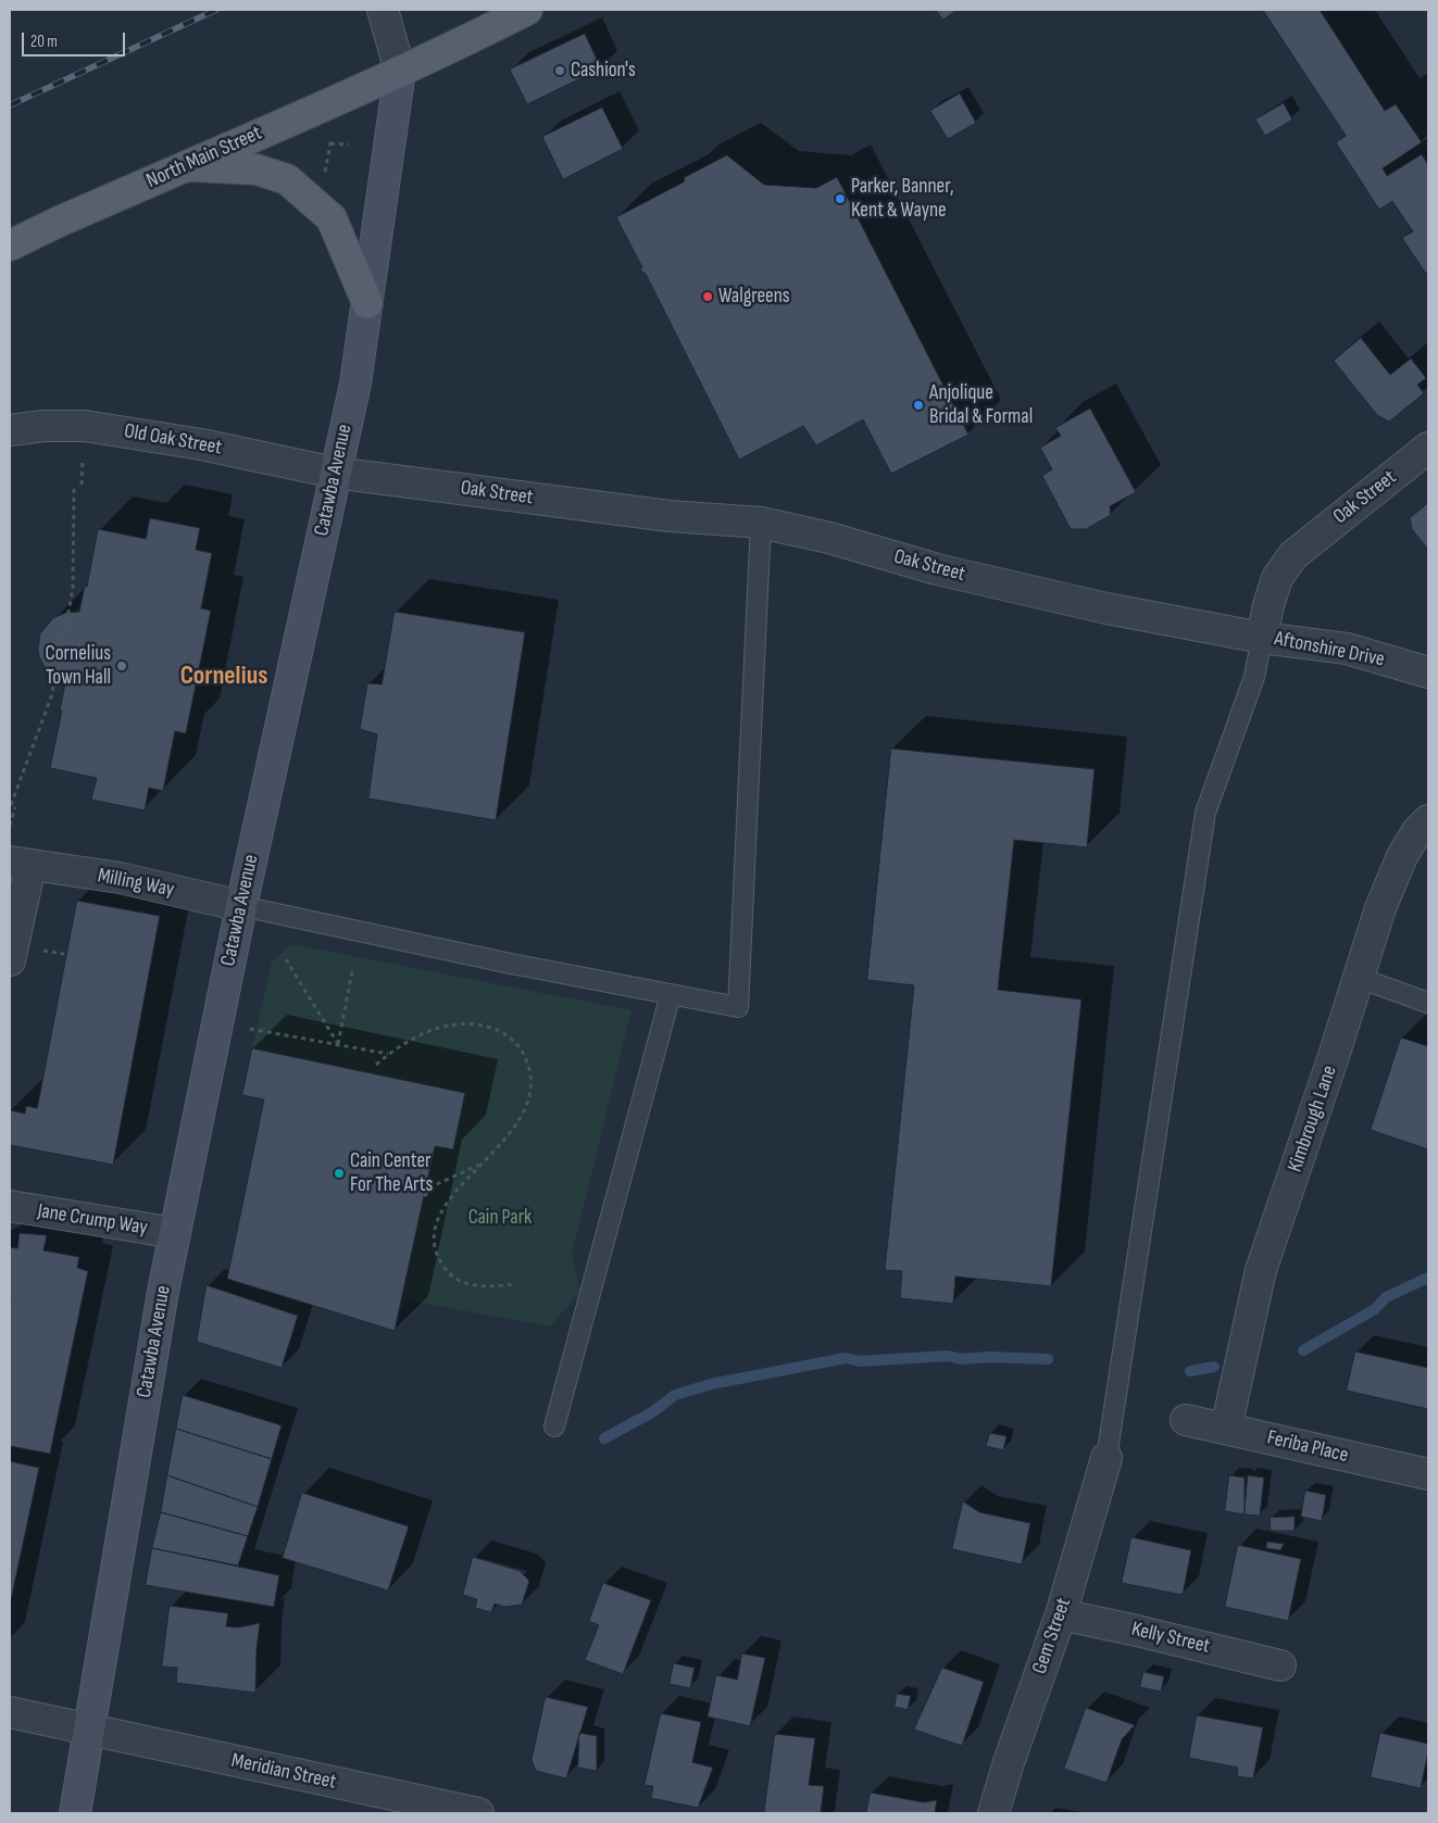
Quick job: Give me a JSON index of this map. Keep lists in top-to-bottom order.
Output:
{
  "streets": {
    "main road": ["North Main Street", "Catawba Avenue"],
    "street": [
      "Old Oak Street",
      "Oak Street",
      "Aftonshire Drive",
      "Milling Way",
      "Kimbrough Lane",
      "Jane Crump Way",
      "Feriba Place",
      "Gem Street",
      "Kelly Street",
      "Meridian Street"
    ]
  },
  "crossings": [
    ["North Main Street", "Catawba Avenue"],
    ["Old Oak Street", "Catawba Avenue"],
    ["Old Oak Street", "Oak Street"],
    ["Catawba Avenue", "Oak Street"],
    ["Catawba Avenue", "Milling Way"],
    ["Catawba Avenue", "Jane Crump Way"],
    ["Catawba Avenue", "Meridian Street"],
    ["Oak Street", "Aftonshire Drive"],
    ["Kimbrough Lane", "Feriba Place"],
    ["Gem Street", "Kelly Street"]
  ],
  "districts": ["Cornelius"],
  "parks": ["Cain Park"],
  "places": [
    "Cashion's",
    "Parker, Banner, Kent & Wayne",
    "Walgreens",
    "Anjolique Bridal & Formal",
    "Cornelius Town Hall",
    "Cain Center For The Arts"
  ],
  "scale_bar": "20 m"
}
